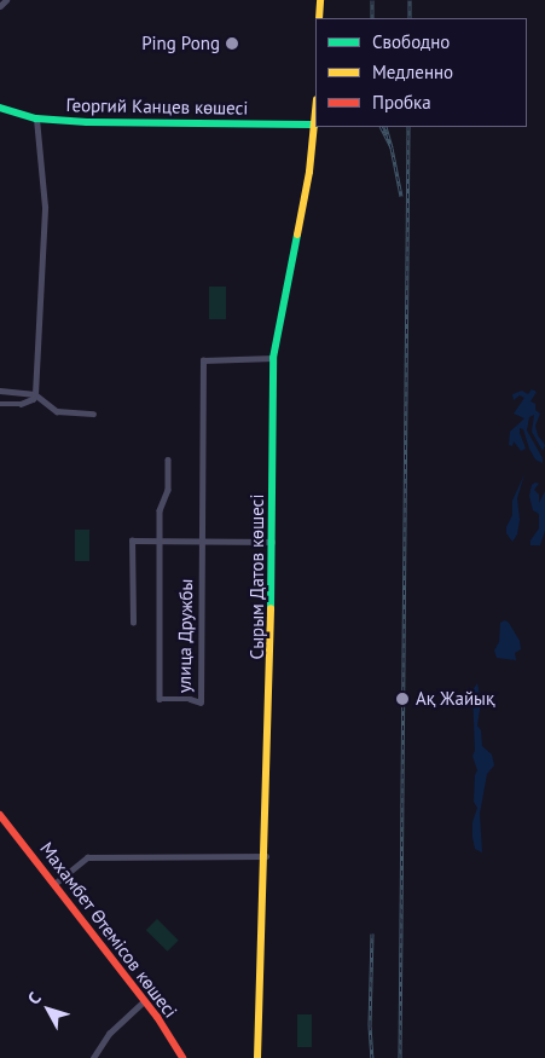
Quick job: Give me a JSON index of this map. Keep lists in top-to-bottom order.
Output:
{
  "streets": {
    "main road": ["Георгий Канцев көшесі", "Сырым Датов көшесі", "Махамбет Өтемісов көшесі"],
    "street": ["улица Дружбы"]
  },
  "crossings": [
    ["Георгий Канцев көшесі", "Сырым Датов көшесі"],
    ["Сырым Датов көшесі", "улица Дружбы"]
  ],
  "places": ["Ping Pong", "Ақ Жайық"],
  "legend": ["Свободно", "Медленно", "Пробка"],
  "north": "top left"
}
